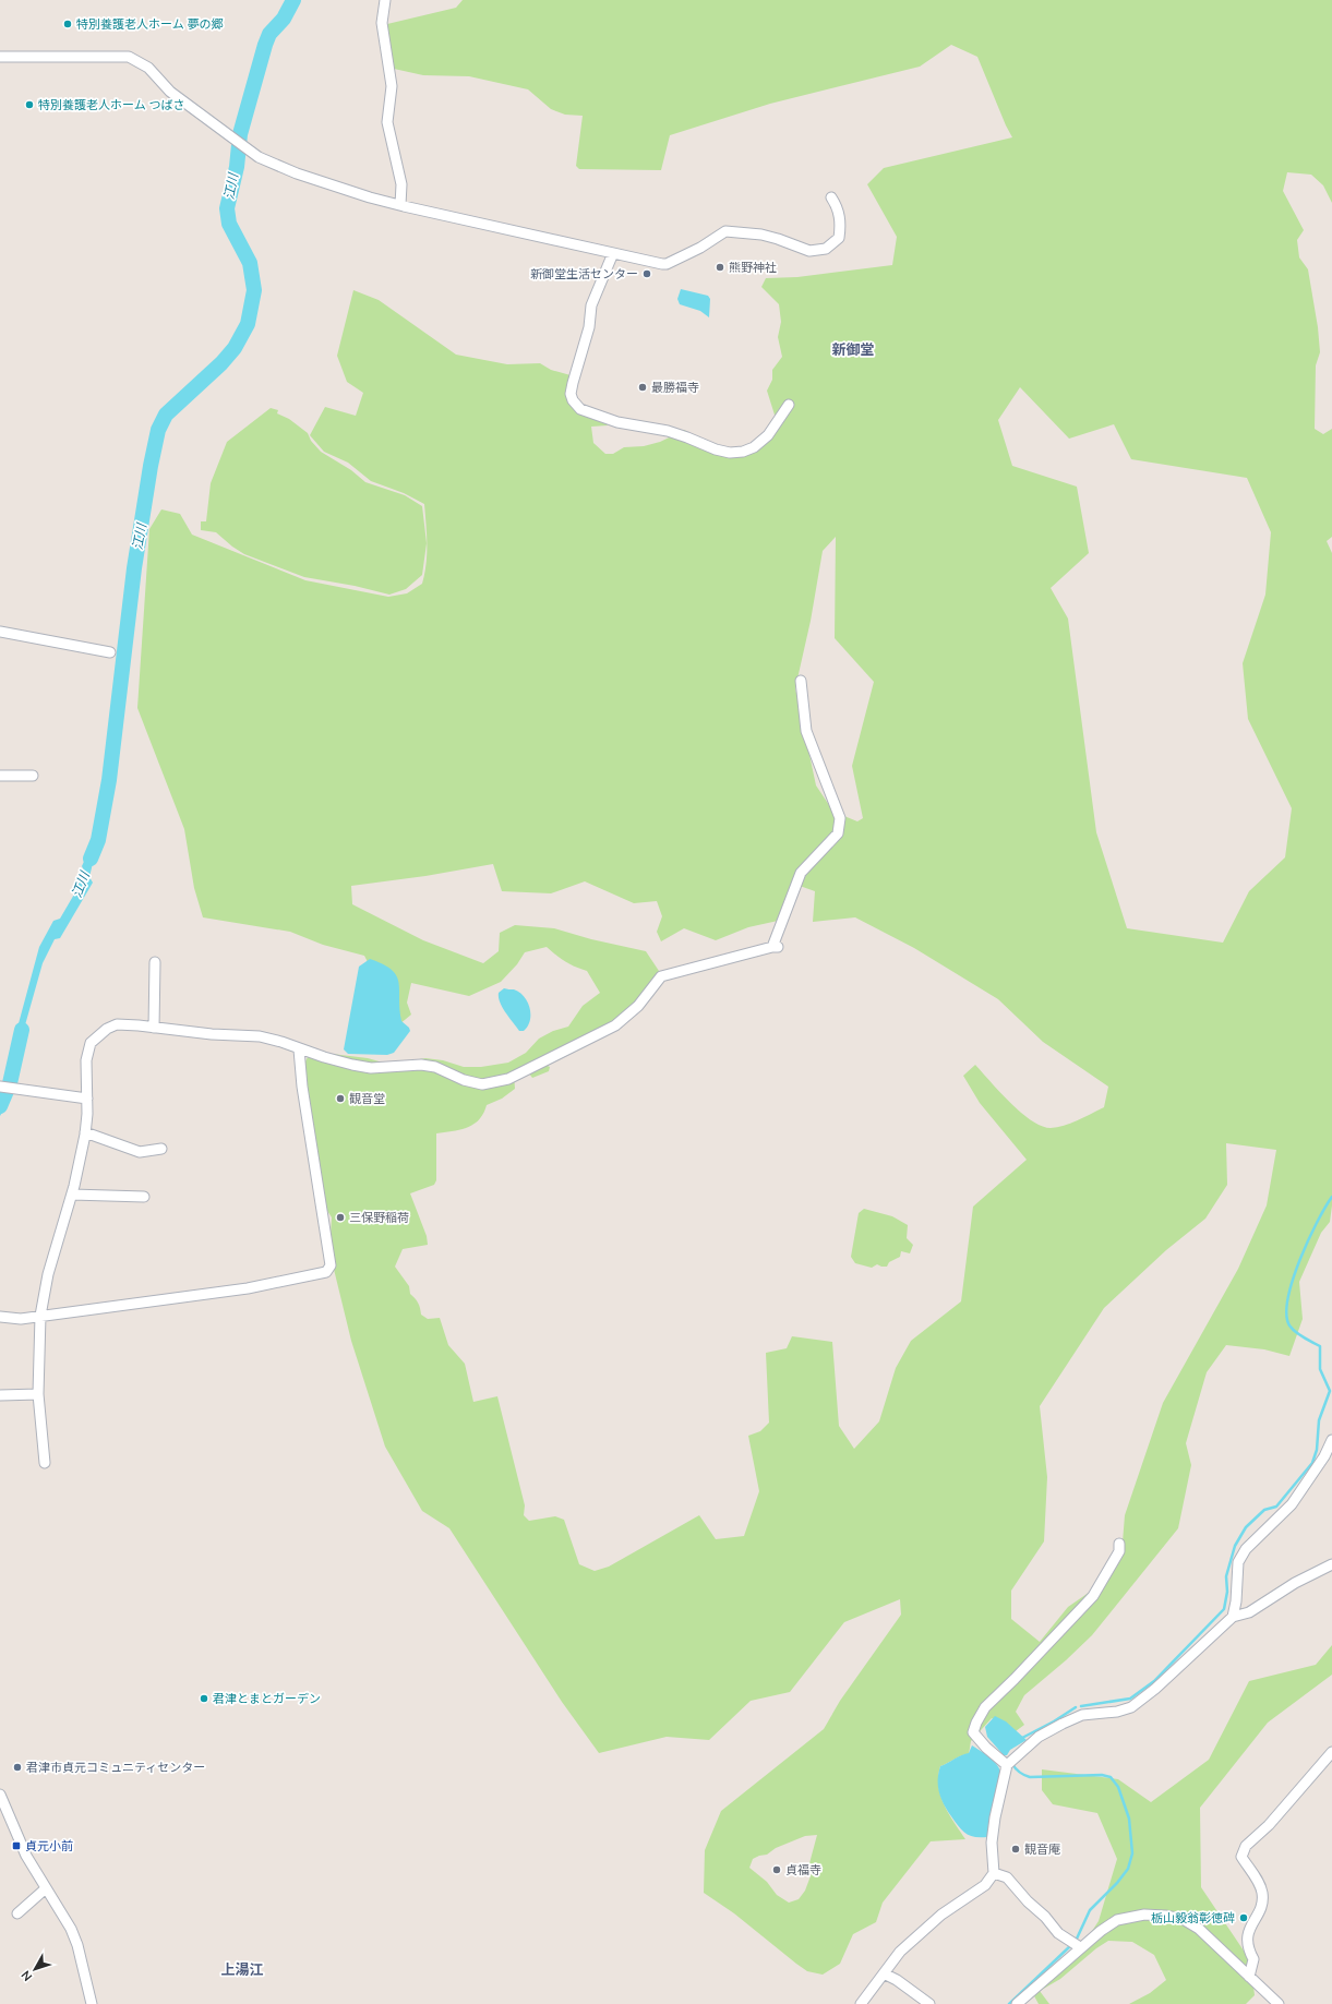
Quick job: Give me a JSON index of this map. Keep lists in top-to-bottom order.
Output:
{
  "districts": ["新御堂", "上湯江"],
  "water": ["江川"],
  "places": {
    "other": [
      "特別養護老人ホーム 夢の郷",
      "特別養護老人ホーム つばさ",
      "熊野神社",
      "新御堂生活センター",
      "最勝福寺",
      "観音堂",
      "三保野稲荷",
      "君津とまとガーデン",
      "君津市貞元コミュニティセンター",
      "観音庵",
      "貞福寺",
      "栃山毅翁彰徳碑"
    ],
    "transit": ["貞元小前"]
  },
  "north": "bottom left"
}
